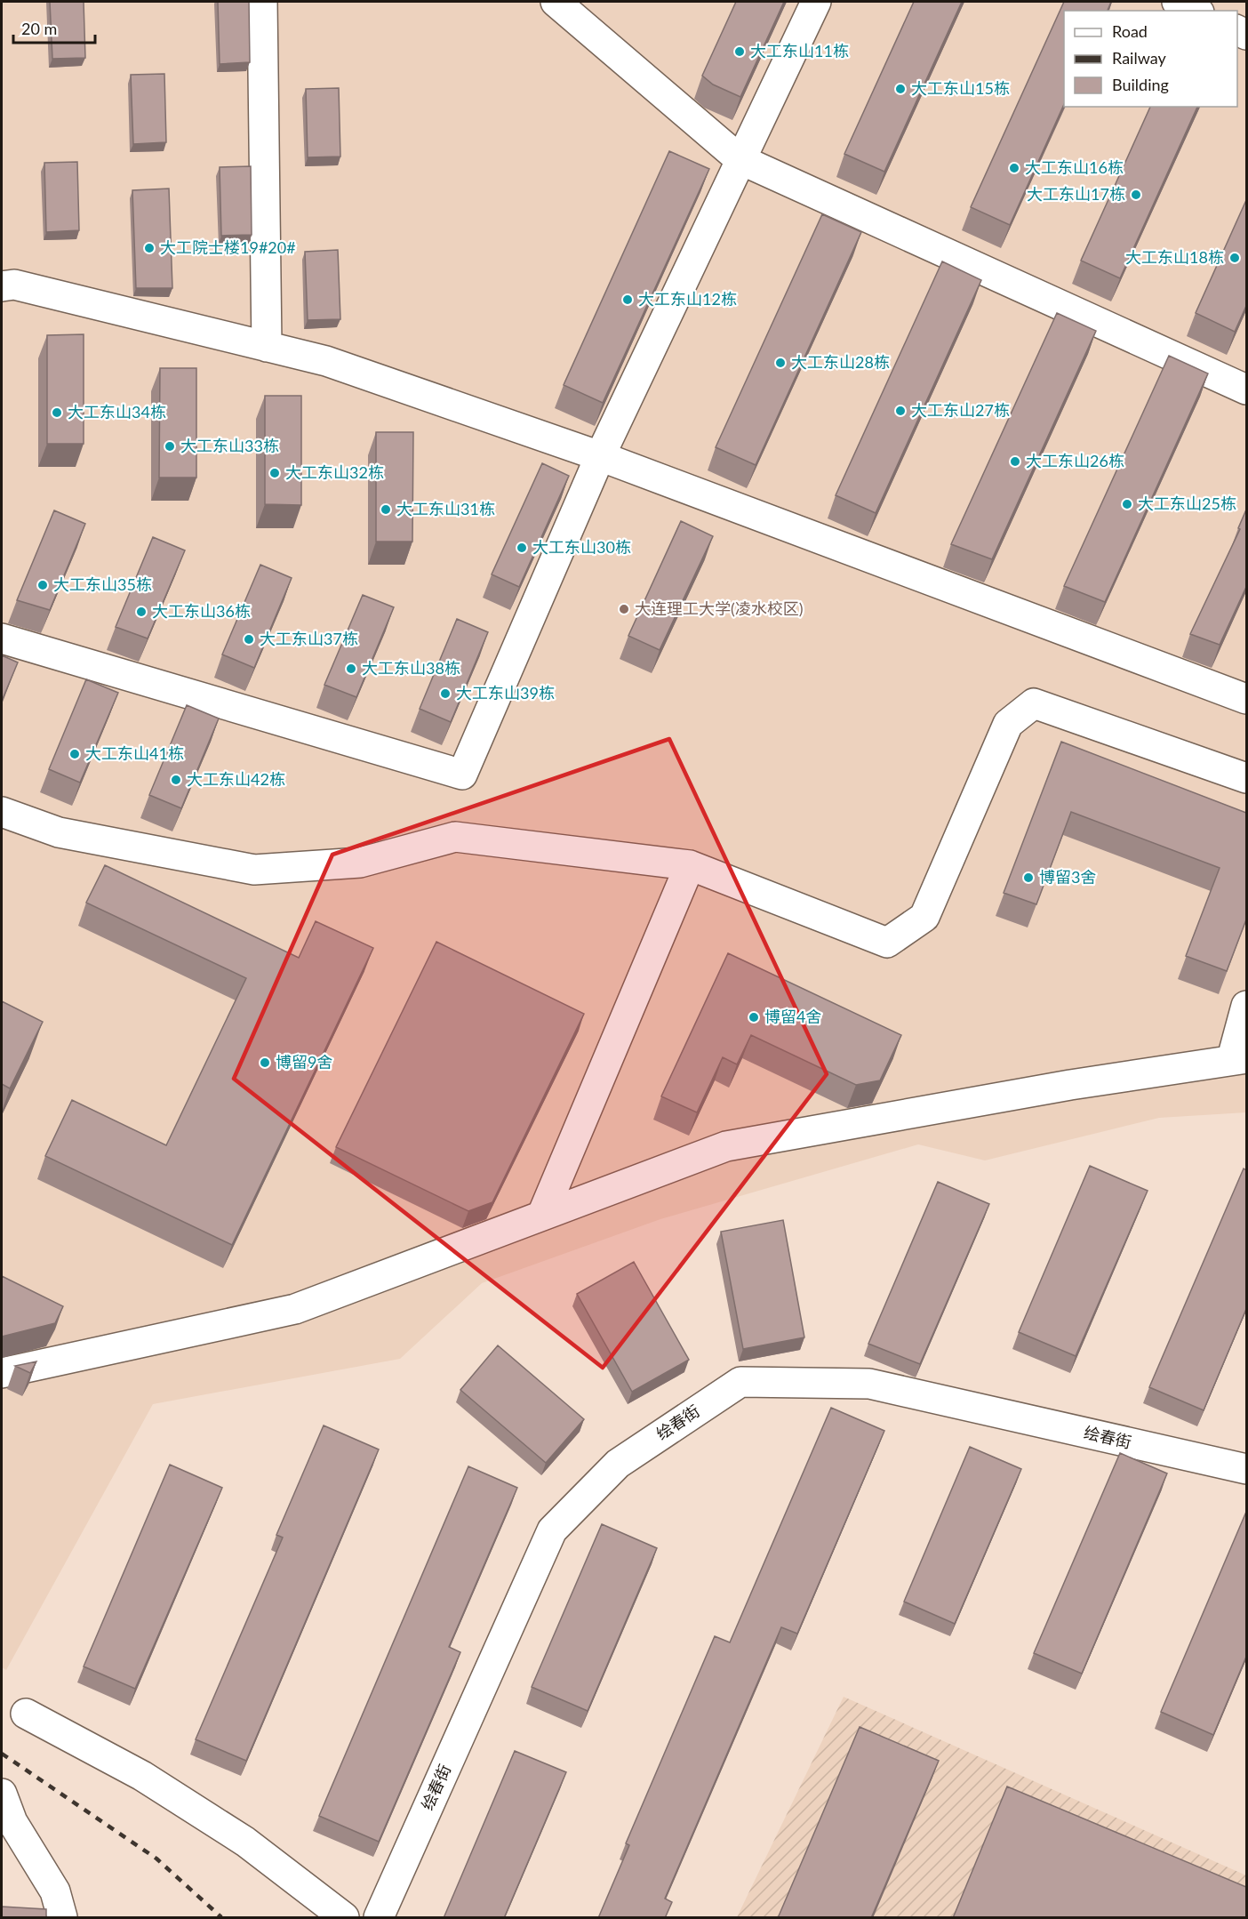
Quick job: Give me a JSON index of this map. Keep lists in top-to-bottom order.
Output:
{
  "streets": {
    "street": ["绘春街"]
  },
  "places": [
    "大工东山11栋",
    "大工东山15栋",
    "大工东山16栋",
    "大工东山17栋",
    "大工院士楼19#20#",
    "大工东山18栋",
    "大工东山12栋",
    "大工东山28栋",
    "大工东山27栋",
    "大工东山34栋",
    "大工东山33栋",
    "大工东山26栋",
    "大工东山32栋",
    "大工东山25栋",
    "大工东山31栋",
    "大工东山30栋",
    "大工东山35栋",
    "大连理工大学(凌水校区)",
    "大工东山36栋",
    "大工东山37栋",
    "大工东山38栋",
    "大工东山39栋",
    "大工东山41栋",
    "大工东山42栋",
    "博留3舍",
    "博留4舍",
    "博留9舍"
  ],
  "legend": ["Road", "Railway", "Building"],
  "scale_bar": "20 m"
}
